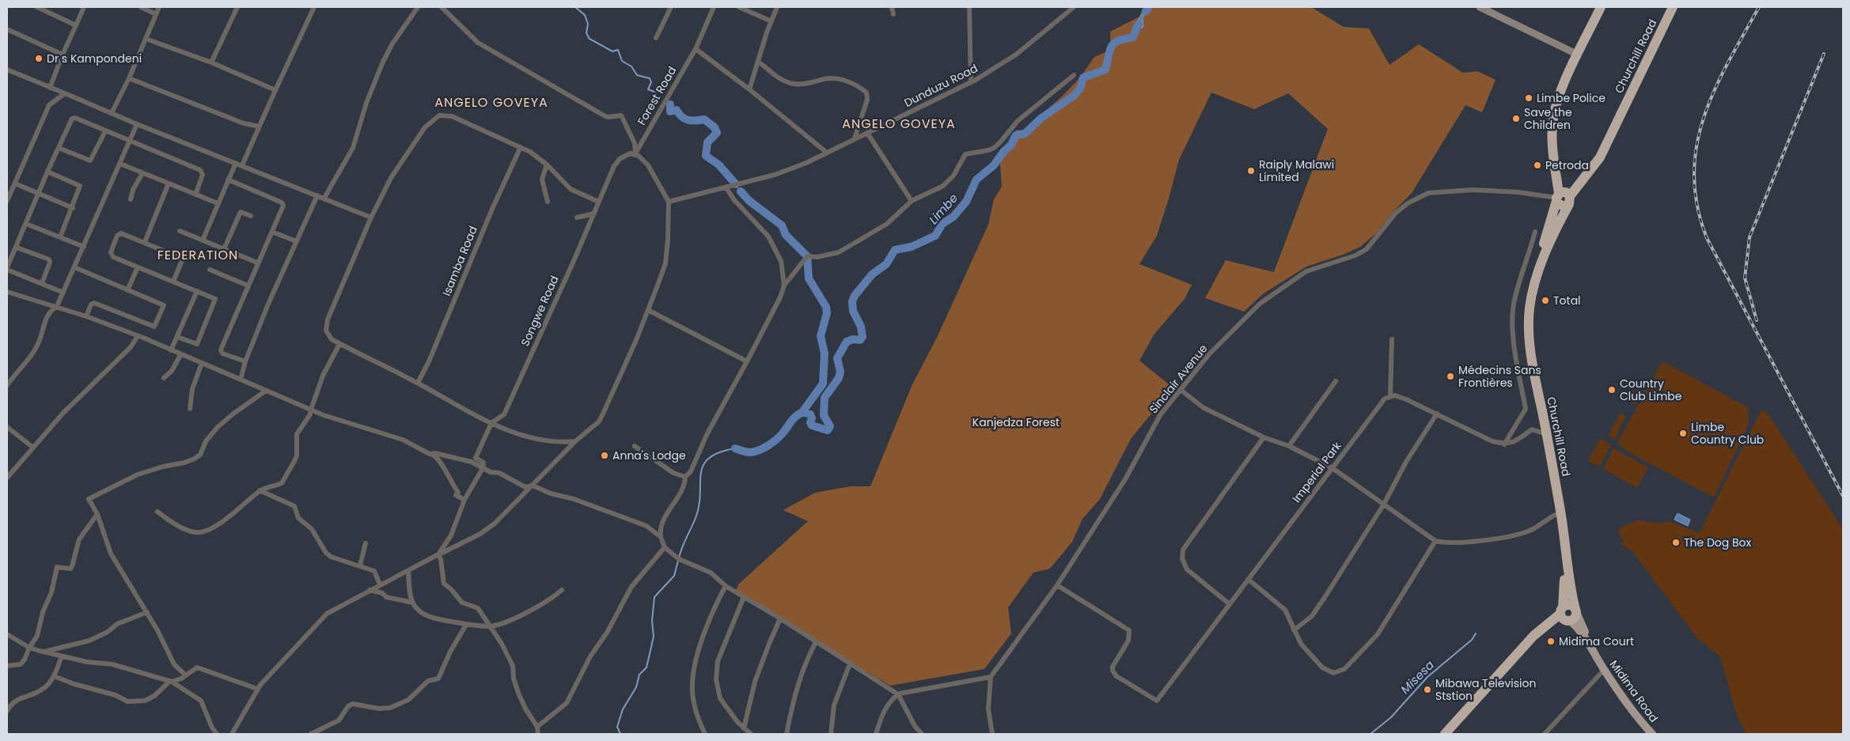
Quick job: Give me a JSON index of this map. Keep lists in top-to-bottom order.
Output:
{
  "streets": {
    "highway": ["Churchill Road"],
    "main road": ["Midima Road"],
    "street": [
      "Dunduzu Road",
      "Forest Road",
      "Isamba Road",
      "Songwe Road",
      "Sinclair Avenue",
      "Imperial Park"
    ]
  },
  "crossings": [
    ["Churchill Road", "Sinclair Avenue"],
    ["Churchill Road", "Midima Road"],
    ["Forest Road", "Songwe Road"],
    ["Sinclair Avenue", "Imperial Park"]
  ],
  "districts": ["ANGELO GOVEYA", "ANGELO GOVEYA", "FEDERATION"],
  "water": ["Limbe", "Misesa"],
  "parks": ["Kanjedza Forest"],
  "places": [
    "Dr s Kampondeni",
    "Limbe Police",
    "Save the Children",
    "Petroda",
    "Raiply Malawi Limited",
    "Total",
    "Médecins Sans Frontières",
    "Country Club Limbe",
    "Limbe Country Club",
    "Anna's Lodge",
    "The Dog Box",
    "Midima Court",
    "Mibawa Television Ststion"
  ]
}
